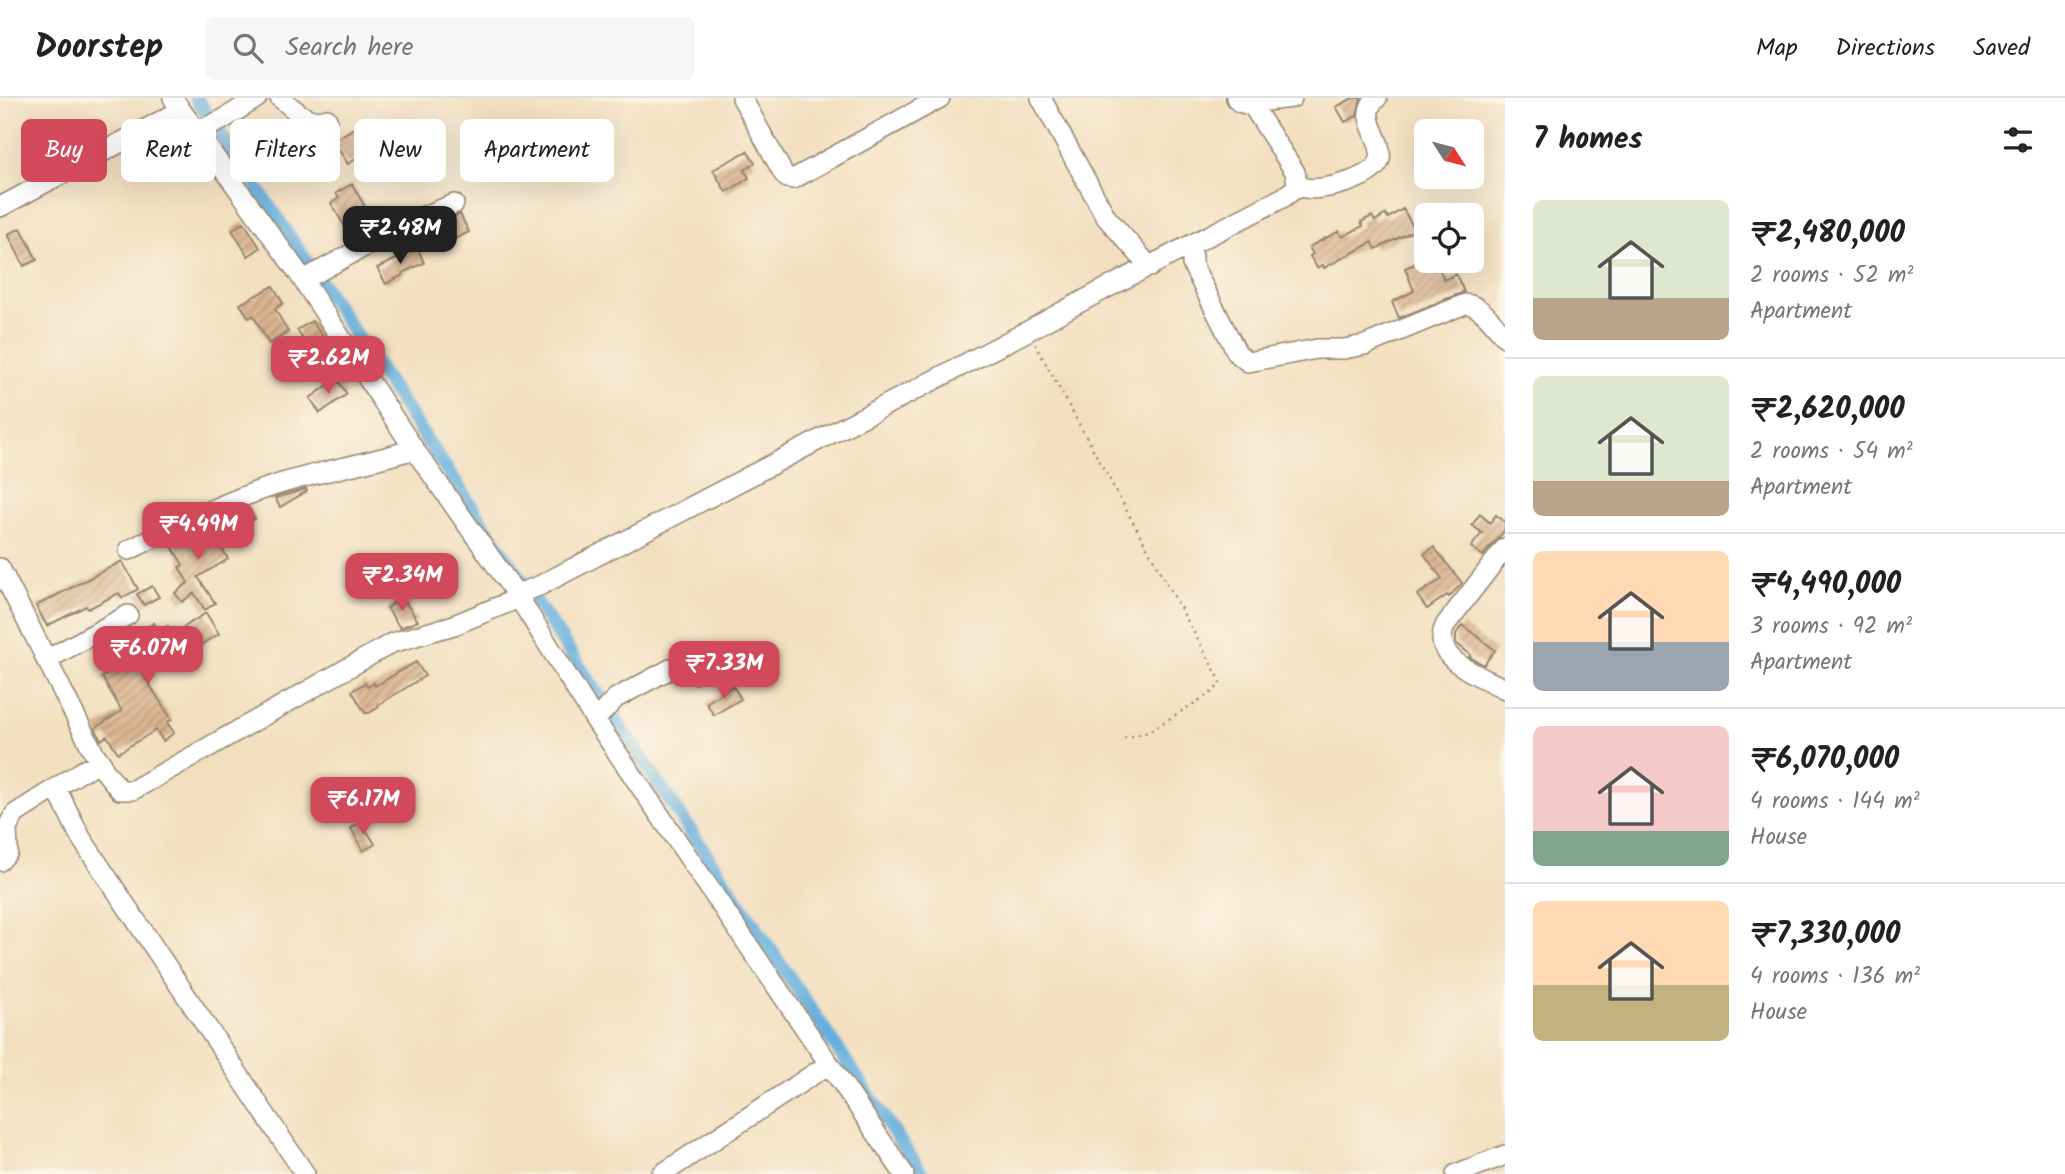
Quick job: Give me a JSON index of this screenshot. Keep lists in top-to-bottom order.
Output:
{
  "north": "bottom right",
  "page": {
    "header": "Doorstep",
    "search": "Search here",
    "nav": ["Map", "Directions", "Saved"],
    "heading": "7 homes",
    "chip": [
      "Buy",
      "Rent",
      "Filters",
      "New",
      "Apartment"
    ],
    "list": [
      {
        "name": "₹2,480,000",
        "note": "2 rooms · 52 m² · Apartment"
      },
      {
        "name": "₹2,620,000",
        "note": "2 rooms · 54 m² · Apartment"
      },
      {
        "name": "₹4,490,000",
        "note": "3 rooms · 92 m² · Apartment"
      },
      {
        "name": "₹6,070,000",
        "note": "4 rooms · 144 m² · House"
      },
      {
        "name": "₹7,330,000",
        "note": "4 rooms · 136 m² · House"
      }
    ],
    "price": [
      "₹2.48M",
      "₹2.62M",
      "₹4.49M",
      "₹2.34M",
      "₹6.07M",
      "₹7.33M",
      "₹6.17M"
    ]
  }
}
